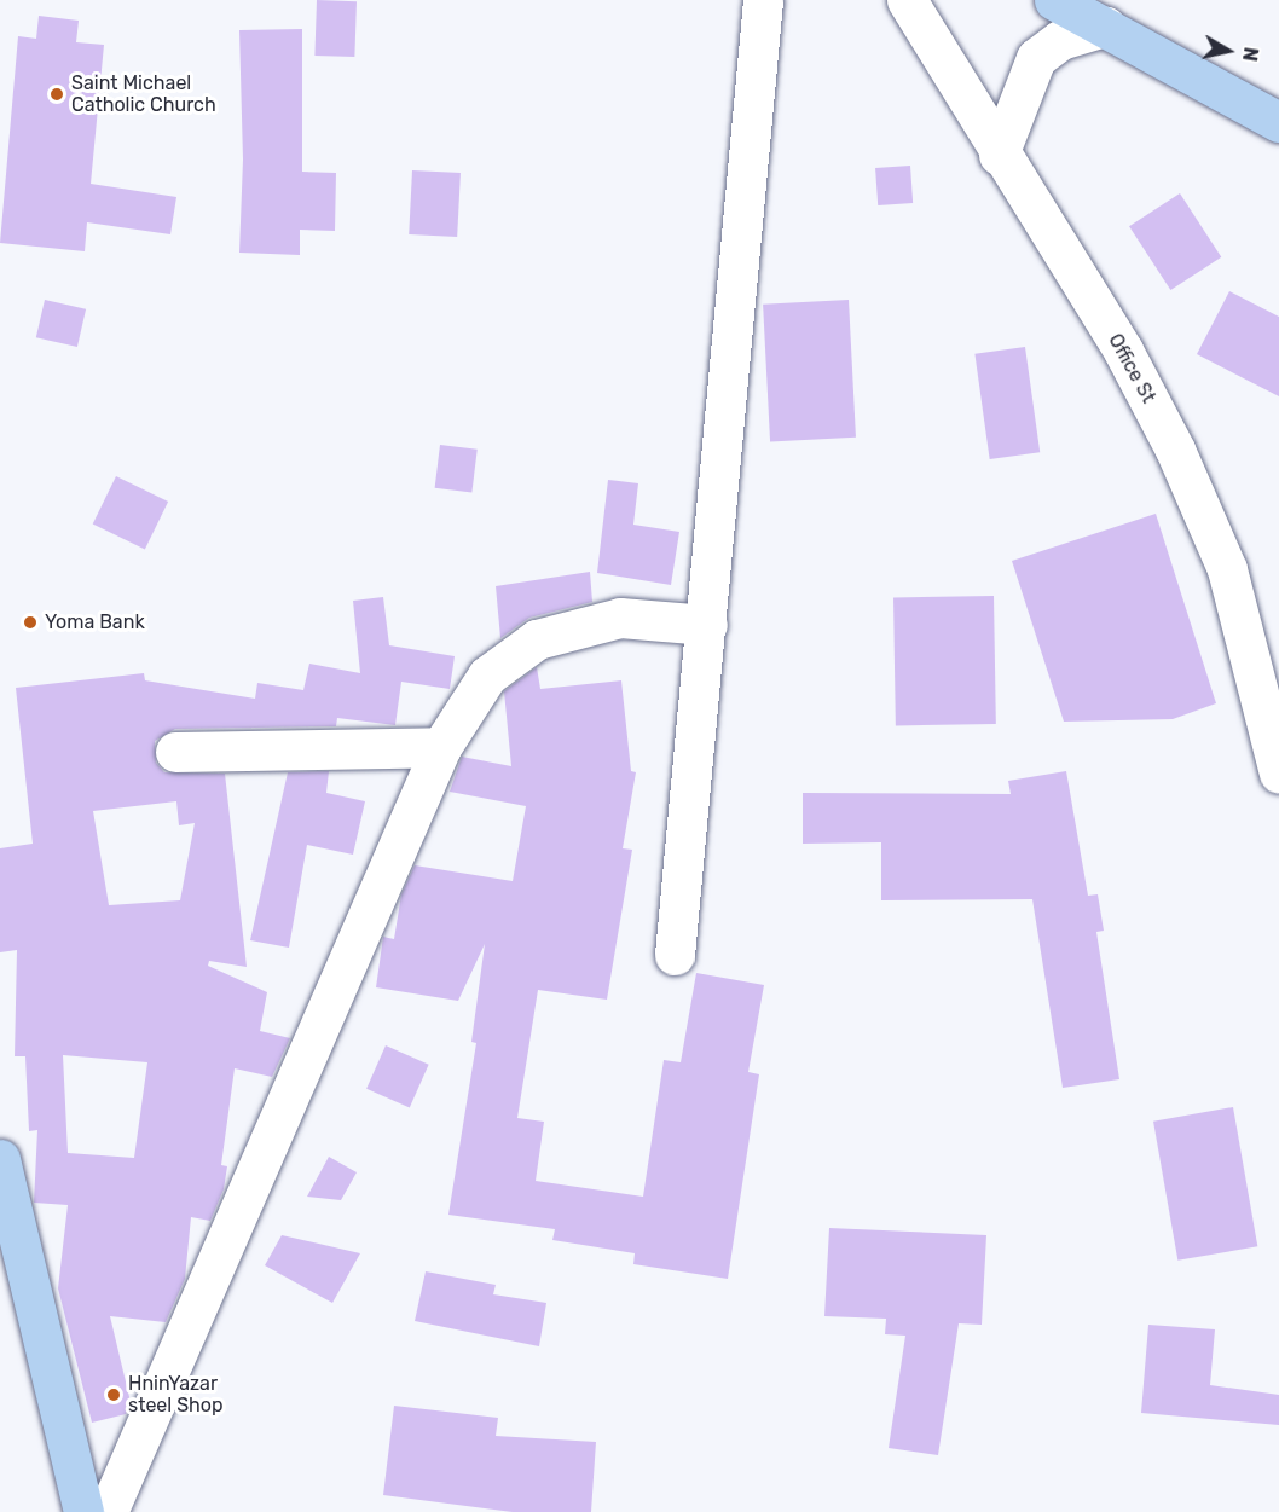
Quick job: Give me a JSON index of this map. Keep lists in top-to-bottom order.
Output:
{
  "streets": {
    "street": ["Office St"]
  },
  "places": ["Saint Michael Catholic Church", "Yoma Bank", "HninYazar steel Shop"],
  "north": "right"
}
